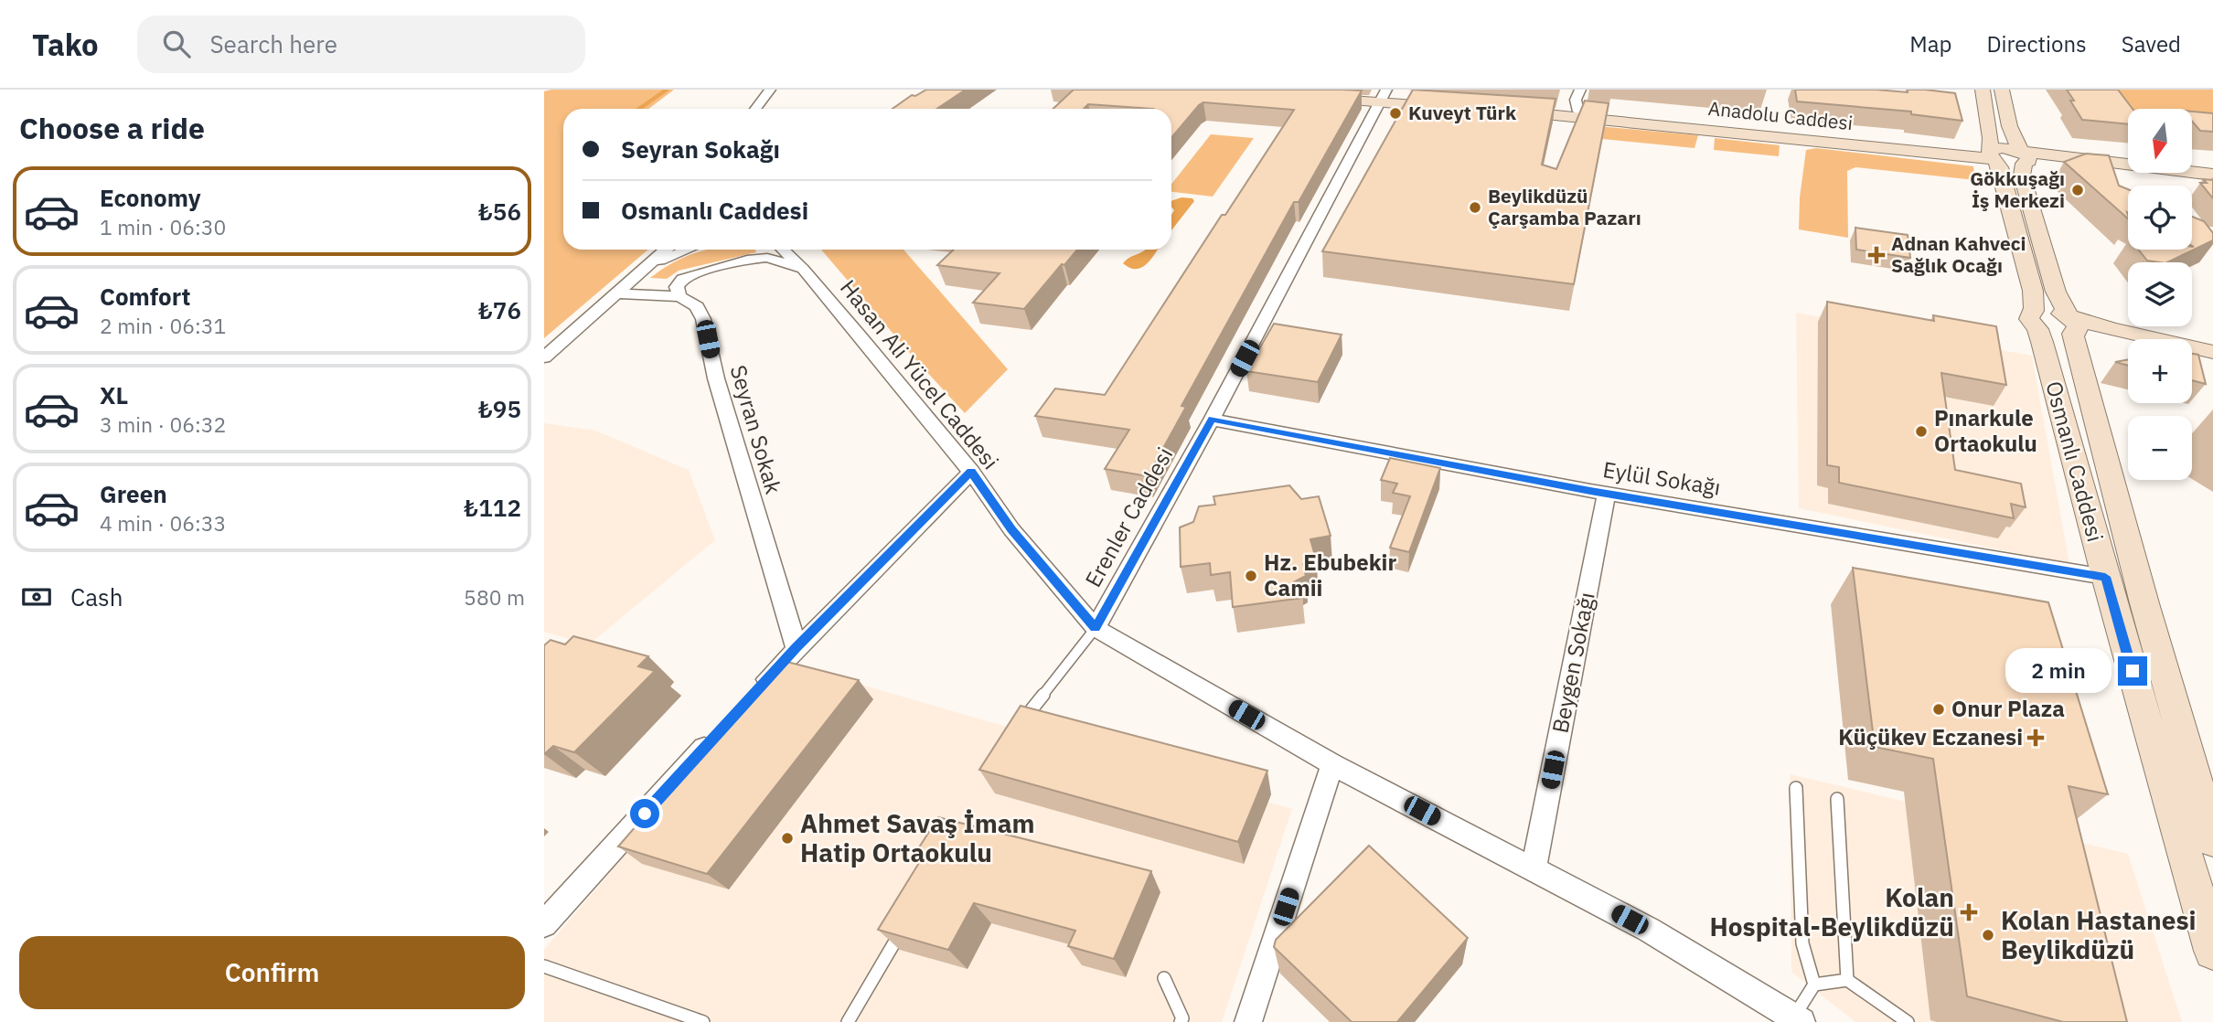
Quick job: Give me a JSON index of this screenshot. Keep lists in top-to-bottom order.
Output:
{
  "streets": {
    "main road": ["Anadolu Caddesi", "Osmanlı Caddesi"],
    "street": [
      "Hasan Ali Yücel Caddesi",
      "Seyran Sokak",
      "Eylül Sokağı",
      "Erenler Caddesi",
      "Beygen Sokağı"
    ]
  },
  "crossings": [
    ["Anadolu Caddesi", "Osmanlı Caddesi"],
    ["Hasan Ali Yücel Caddesi", "Erenler Caddesi"],
    ["Osmanlı Caddesi", "Eylül Sokağı"],
    ["Eylül Sokağı", "Erenler Caddesi"],
    ["Eylül Sokağı", "Beygen Sokağı"]
  ],
  "places": {
    "other": [
      "Kuveyt Türk",
      "Gökkuşağı İş Merkezi",
      "Beylikdüzü Çarşamba Pazarı",
      "Pınarkule Ortaokulu",
      "Hz. Ebubekir Camii",
      "Onur Plaza",
      "Ahmet Savaş İmam Hatip Ortaokulu",
      "Kolan Hastanesi Beylikdüzü"
    ],
    "health": ["Adnan Kahveci Sağlık Ocağı", "Küçükev Eczanesi", "Kolan Hospital-Beylikdüzü"]
  },
  "north": "bottom",
  "page": {
    "header": "Tako",
    "search": "Search here",
    "nav": ["Map", "Directions", "Saved"],
    "heading": "Choose a ride",
    "map_buttons": ["+", "−"],
    "banner": ["Seyran Sokağı", "Osmanlı Caddesi"],
    "list": [
      {
        "name": "Economy",
        "note": "1 min · 06:30",
        "value": "₺56"
      },
      {
        "name": "Comfort",
        "note": "2 min · 06:31",
        "value": "₺76"
      },
      {
        "name": "XL",
        "note": "3 min · 06:32",
        "value": "₺95"
      },
      {
        "name": "Green",
        "note": "4 min · 06:33",
        "value": "₺112"
      }
    ],
    "pay": ["Cash", "580 m"],
    "bubble": "2 min",
    "buttons": "Confirm"
  }
}
